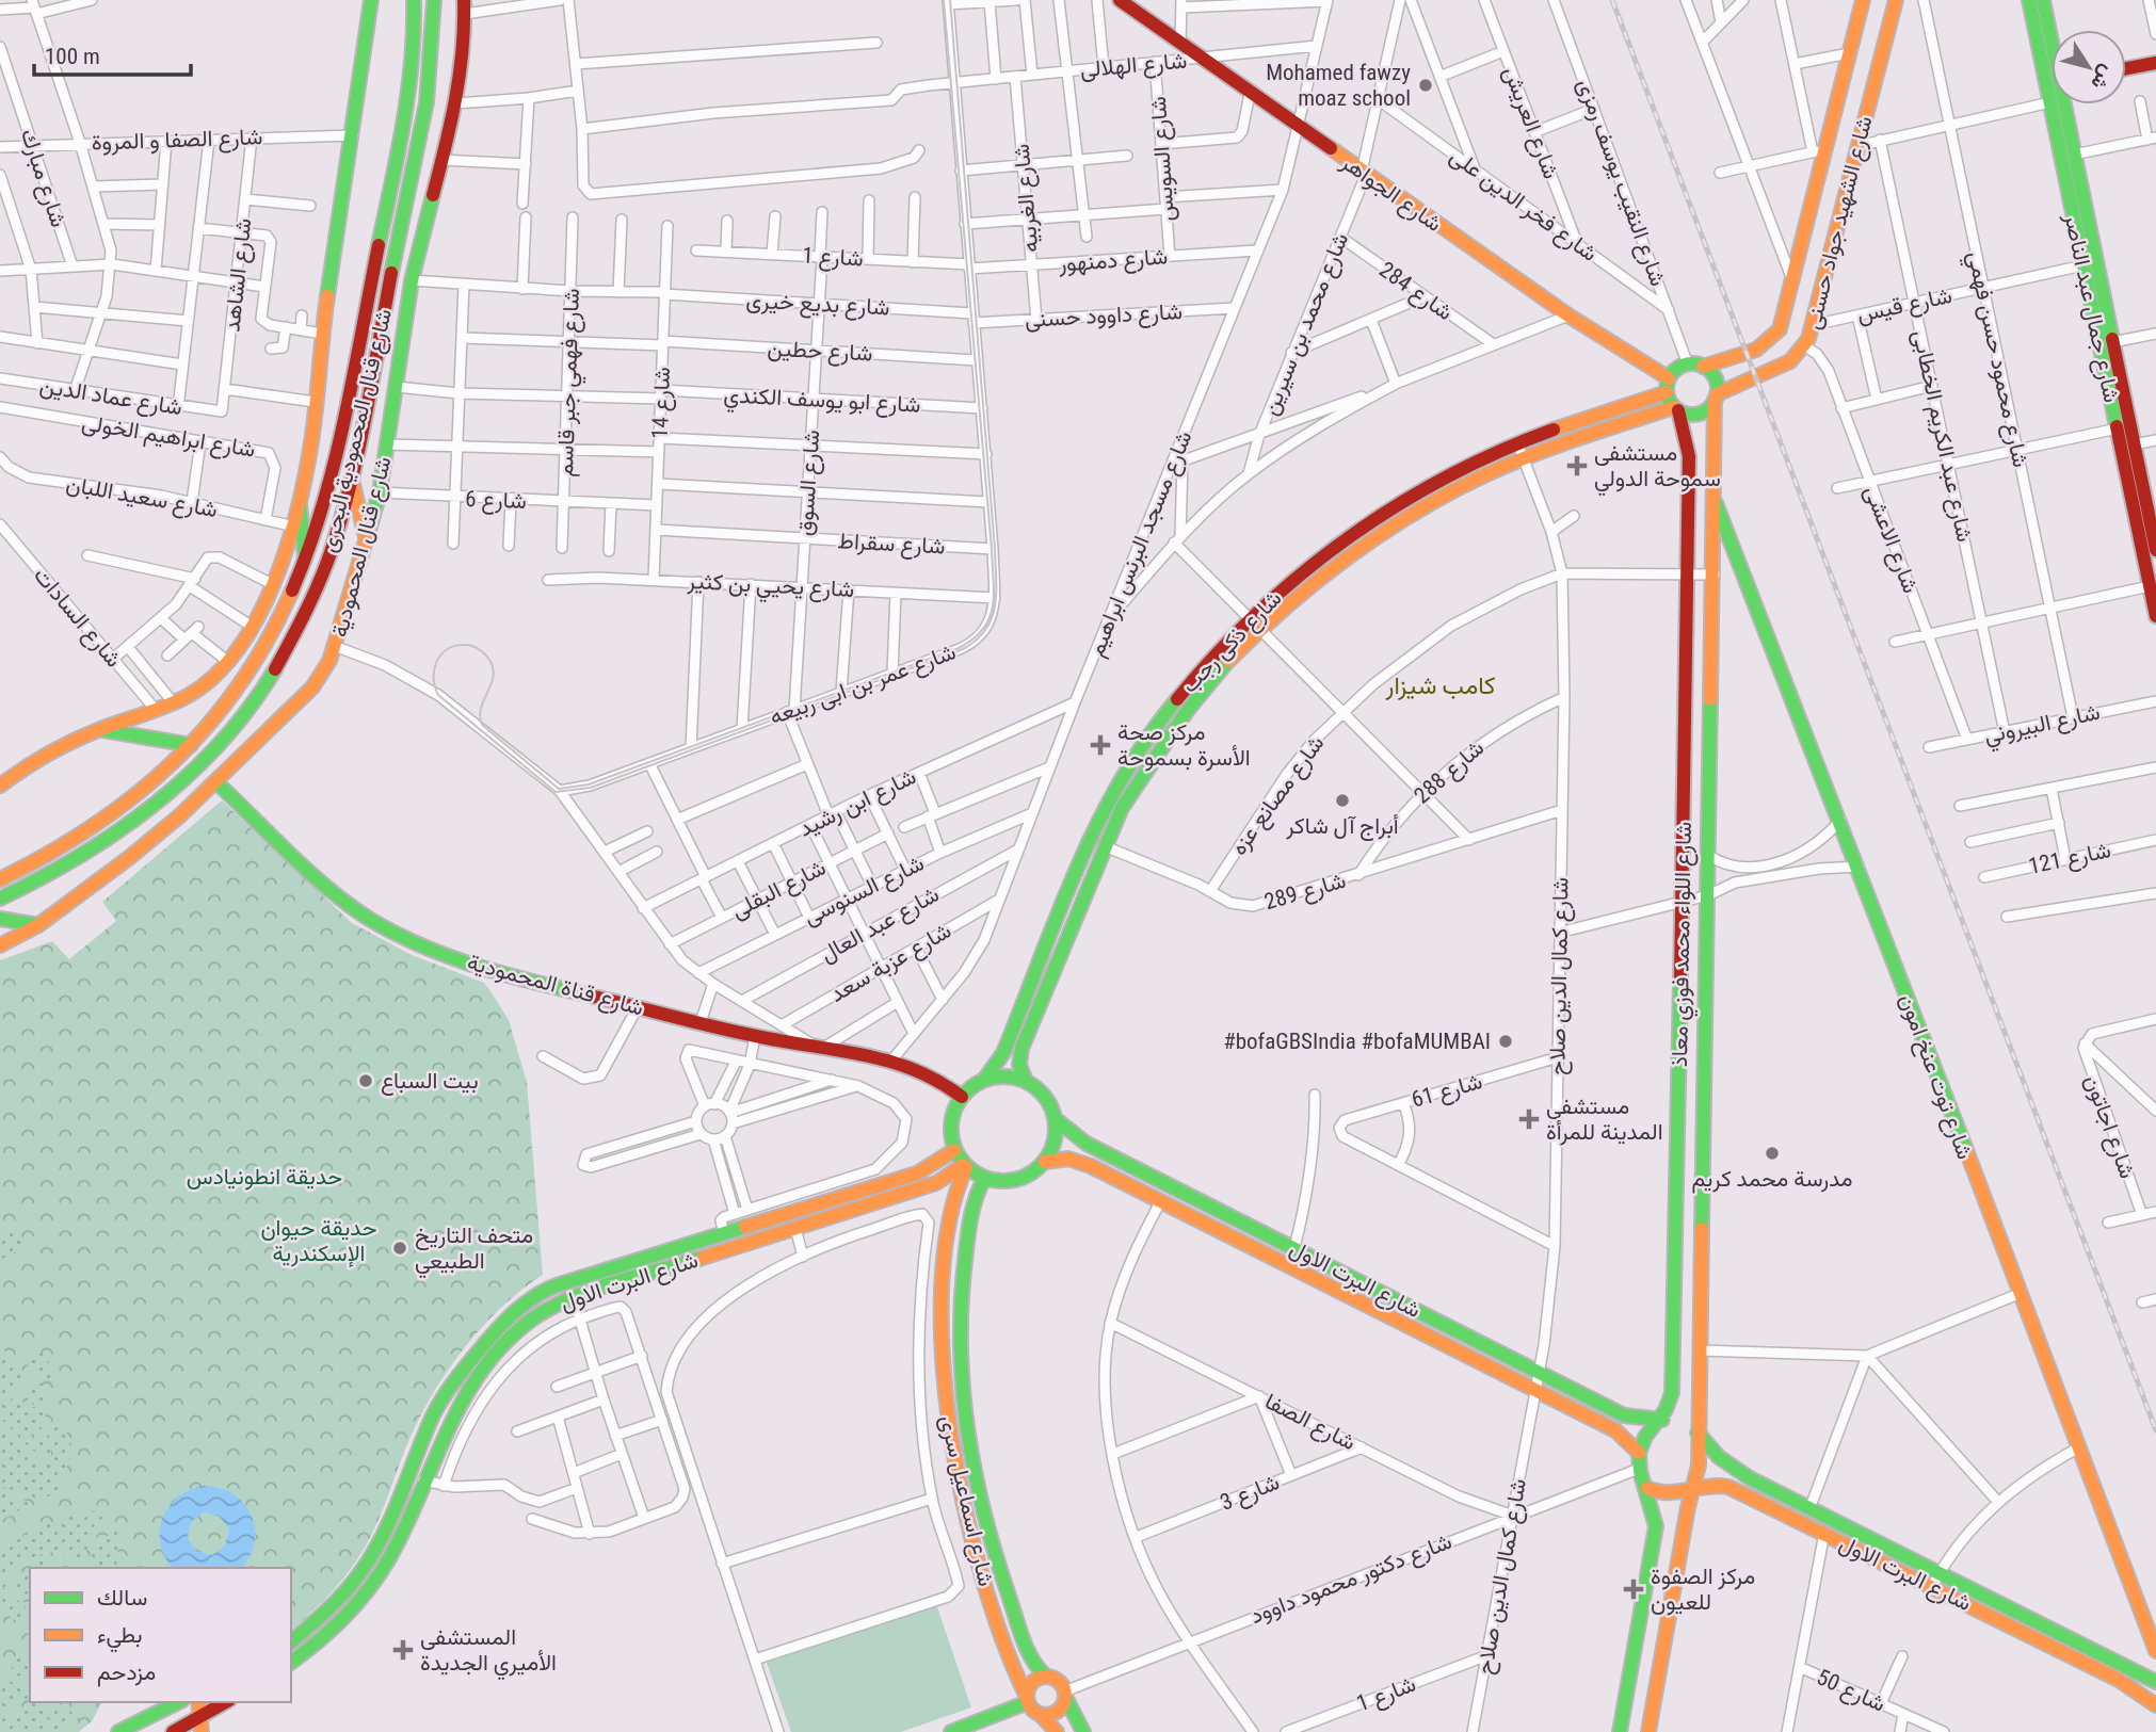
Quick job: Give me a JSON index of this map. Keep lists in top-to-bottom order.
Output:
{
  "streets": {
    "main road": [
      "شارع الجواهر",
      "شارع الشهيد جواد حسنى",
      "شارع جمال عبد الناصر",
      "شارع قنال المحمودية البحرى",
      "شارع قنال المحمودية",
      "شارع ذكى رجب",
      "شارع اللواء محمد فوزي معاذ",
      "شارع قناة المحمودية",
      "شارع توت عنخ امون",
      "شارع البرت الاول",
      "شارع اسماعيل سرى"
    ],
    "street": [
      "شارع الهلالى",
      "شارع العريش",
      "شارع الصفا و المروة",
      "شارع السويس",
      "شارع مبارك",
      "شارع النقيب يوسف رمزى",
      "شارع الغربيه",
      "شارع فخر الدين على",
      "شارع 1",
      "شارع دمنهور",
      "شارع الشاهد",
      "شارع 284",
      "شارع بديع خيرى",
      "شارع قيس",
      "شارع داوود حسنى",
      "شارع محمد بن سيرين",
      "شارع حطين",
      "شارع محمود حسن فهمي",
      "شارع فهمي جبر قاسم",
      "شارع عماد الدين",
      "شارع ابو يوسف الكندي",
      "شارع 14",
      "شارع ابراهيم الخولى",
      "شارع عبد الكريم الخطابى",
      "شارع السوق",
      "شارع سعيد اللبان",
      "شارع 6",
      "شارع الاعشى",
      "شارع سقراط",
      "شارع مسجد البرنس ابراهيم",
      "شارع يحيي بن كثير",
      "شارع السادات",
      "شارع عمر بن ابى ربيعه",
      "شارع البيروني",
      "شارع 288",
      "شارع مصانع عزه",
      "شارع ابن رشيد",
      "شارع 121",
      "شارع البقلى",
      "شارع السنوسى",
      "شارع 289",
      "شارع عبد العال",
      "شارع عزبة سعد",
      "شارع كمال الدين صلاح",
      "شارع 61",
      "شارع اجاتون",
      "شارع الصفا",
      "شارع 3",
      "شارع دكتور محمود داوود",
      "شارع 50"
    ]
  },
  "crossings": [
    ["شارع الهلالى", "شارع السويس"],
    ["شارع الهلالى", "شارع الجواهر"],
    ["شارع الهلالى", "شارع الغربيه"],
    ["شارع الهلالى", "شارع مسجد البرنس ابراهيم"],
    ["شارع الهلالى", "شارع عمر بن ابى ربيعه"],
    ["شارع العريش", "شارع فخر الدين على"],
    ["شارع الصفا و المروة", "شارع مبارك"],
    ["شارع الصفا و المروة", "شارع الشاهد"],
    ["شارع السويس", "شارع دمنهور"],
    ["شارع النقيب يوسف رمزى", "شارع الجواهر"],
    ["شارع النقيب يوسف رمزى", "شارع فخر الدين على"],
    ["شارع النقيب يوسف رمزى", "شارع الشهيد جواد حسنى"],
    ["شارع النقيب يوسف رمزى", "شارع ذكى رجب"],
    ["شارع النقيب يوسف رمزى", "شارع اللواء محمد فوزي معاذ"],
    ["شارع الجواهر", "شارع الشهيد جواد حسنى"],
    ["شارع الجواهر", "شارع محمد بن سيرين"],
    ["شارع الجواهر", "شارع مسجد البرنس ابراهيم"],
    ["شارع الجواهر", "شارع ذكى رجب"],
    ["شارع الجواهر", "شارع اللواء محمد فوزي معاذ"],
    ["شارع الغربيه", "شارع دمنهور"],
    ["شارع الغربيه", "شارع داوود حسنى"],
    ["شارع فخر الدين على", "شارع محمد بن سيرين"],
    ["شارع الشهيد جواد حسنى", "شارع قيس"],
    ["شارع الشهيد جواد حسنى", "شارع الاعشى"],
    ["شارع الشهيد جواد حسنى", "شارع ذكى رجب"],
    ["شارع الشهيد جواد حسنى", "شارع اللواء محمد فوزي معاذ"],
    ["شارع 1", "شارع دمنهور"],
    ["شارع 1", "شارع السوق"],
    ["شارع 1", "شارع عمر بن ابى ربيعه"],
    ["شارع 1", "شارع كمال الدين صلاح"],
    ["شارع دمنهور", "شارع مسجد البرنس ابراهيم"],
    ["شارع دمنهور", "شارع عمر بن ابى ربيعه"],
    ["شارع الشاهد", "شارع عماد الدين"],
    ["شارع 284", "شارع محمد بن سيرين"],
    ["شارع بديع خيرى", "شارع داوود حسنى"],
    ["شارع بديع خيرى", "شارع فهمي جبر قاسم"],
    ["شارع بديع خيرى", "شارع 14"],
    ["شارع بديع خيرى", "شارع السوق"],
    ["شارع بديع خيرى", "شارع قنال المحمودية"],
    ["شارع بديع خيرى", "شارع عمر بن ابى ربيعه"],
    ["شارع قيس", "شارع جمال عبد الناصر"],
    ["شارع قيس", "شارع محمود حسن فهمي"],
    ["شارع قيس", "شارع عبد الكريم الخطابى"],
    ["شارع داوود حسنى", "شارع مسجد البرنس ابراهيم"],
    ["شارع داوود حسنى", "شارع عمر بن ابى ربيعه"],
    ["شارع حطين", "شارع فهمي جبر قاسم"],
    ["شارع حطين", "شارع 14"],
    ["شارع حطين", "شارع السوق"],
    ["شارع حطين", "شارع عمر بن ابى ربيعه"],
    ["شارع محمود حسن فهمي", "شارع البيروني"],
    ["شارع فهمي جبر قاسم", "شارع ابو يوسف الكندي"],
    ["شارع فهمي جبر قاسم", "شارع 6"],
    ["شارع ابو يوسف الكندي", "شارع 14"],
    ["شارع ابو يوسف الكندي", "شارع السوق"],
    ["شارع ابو يوسف الكندي", "شارع قنال المحمودية"],
    ["شارع ابو يوسف الكندي", "شارع عمر بن ابى ربيعه"],
    ["شارع 14", "شارع 6"],
    ["شارع 14", "شارع سقراط"],
    ["شارع 14", "شارع يحيي بن كثير"],
    ["شارع ابراهيم الخولى", "شارع سعيد اللبان"],
    ["شارع عبد الكريم الخطابى", "شارع البيروني"],
    ["شارع السوق", "شارع سقراط"],
    ["شارع السوق", "شارع يحيي بن كثير"],
    ["شارع السوق", "شارع عمر بن ابى ربيعه"],
    ["شارع 6", "شارع قنال المحمودية"],
    ["شارع الاعشى", "شارع البيروني"],
    ["شارع سقراط", "شارع عمر بن ابى ربيعه"],
    ["شارع مسجد البرنس ابراهيم", "شارع ابن رشيد"],
    ["شارع مسجد البرنس ابراهيم", "شارع السنوسى"],
    ["شارع مسجد البرنس ابراهيم", "شارع عبد العال"],
    ["شارع مسجد البرنس ابراهيم", "شارع عزبة سعد"],
    ["شارع قنال المحمودية", "شارع قناة المحمودية"],
    ["شارع يحيي بن كثير", "شارع عمر بن ابى ربيعه"],
    ["شارع ذكى رجب", "شارع 289"],
    ["شارع ذكى رجب", "شارع اللواء محمد فوزي معاذ"],
    ["شارع ذكى رجب", "شارع كمال الدين صلاح"],
    ["شارع ذكى رجب", "شارع البرت الاول"],
    ["شارع ذكى رجب", "شارع اسماعيل سرى"],
    ["شارع 288", "شارع 289"],
    ["شارع 288", "شارع كمال الدين صلاح"],
    ["شارع مصانع عزه", "شارع 289"],
    ["شارع مصانع عزه", "شارع اللواء محمد فوزي معاذ"],
    ["شارع مصانع عزه", "شارع كمال الدين صلاح"],
    ["شارع 289", "شارع كمال الدين صلاح"],
    ["شارع اللواء محمد فوزي معاذ", "شارع توت عنخ امون"],
    ["شارع اللواء محمد فوزي معاذ", "شارع البرت الاول"],
    ["شارع كمال الدين صلاح", "شارع 61"],
    ["شارع كمال الدين صلاح", "شارع البرت الاول"],
    ["شارع كمال الدين صلاح", "شارع الصفا"],
    ["شارع كمال الدين صلاح", "شارع دكتور محمود داوود"],
    ["شارع البرت الاول", "شارع اسماعيل سرى"],
    ["شارع الصفا", "شارع 3"],
    ["شارع الصفا", "شارع دكتور محمود داوود"],
    ["شارع اسماعيل سرى", "شارع دكتور محمود داوود"]
  ],
  "districts": ["كامب شيزار"],
  "parks": ["حديقة انطونيادس", "حديقة حيوان الإسكندرية"],
  "places": {
    "other": [
      "Mohamed fawzy moaz school",
      "أبراج آل شاكر",
      "#bofaGBSIndia #bofaMUMBAI",
      "بيت السباع",
      "مدرسة محمد كريم",
      "متحف التاريخ الطبيعي"
    ],
    "health": [
      "مستشفى سموحة الدولي",
      "مركز صحة الأسرة بسموحة",
      "مستشفى المدينة للمرأة",
      "مركز الصفوة للعيون",
      "المستشفى الأميري الجديدة"
    ]
  },
  "legend": ["سالك", "بطيء", "مزدحم"],
  "scale_bar": "100 m",
  "north": "bottom right"
}
